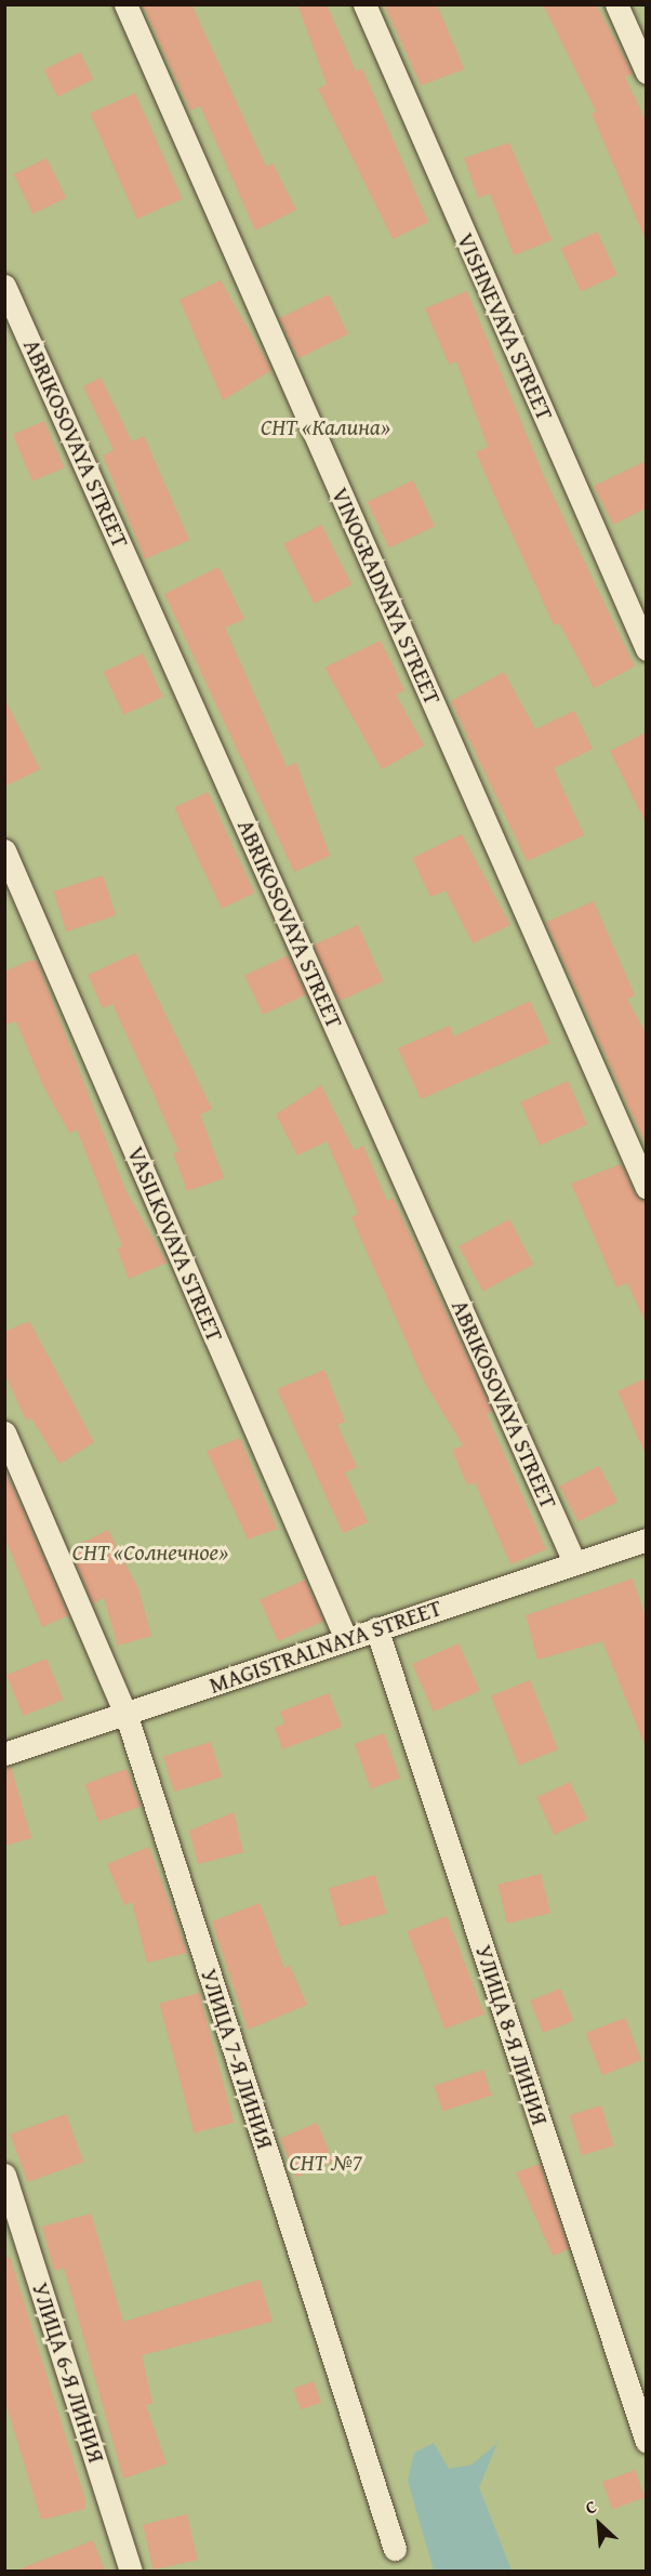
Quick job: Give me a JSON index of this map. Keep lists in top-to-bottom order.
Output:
{
  "streets": {
    "street": [
      "VISHNEVAYA STREET",
      "ABRIKOSOVAYA STREET",
      "VINOGRADNAYA STREET",
      "VASILKOVAYA STREET",
      "MAGISTRALNAYA STREET",
      "УЛИЦА 8-Я ЛИНИЯ",
      "УЛИЦА 7-Я ЛИНИЯ",
      "УЛИЦА 6-Я ЛИНИЯ"
    ]
  },
  "crossings": [
    ["ABRIKOSOVAYA STREET", "MAGISTRALNAYA STREET"],
    ["VASILKOVAYA STREET", "MAGISTRALNAYA STREET"],
    ["MAGISTRALNAYA STREET", "УЛИЦА 8-Я ЛИНИЯ"],
    ["MAGISTRALNAYA STREET", "УЛИЦА 7-Я ЛИНИЯ"]
  ],
  "parks": ["СНТ «Калина»", "СНТ «Солнечное»", "СНТ №7"],
  "north": "top left"
}
